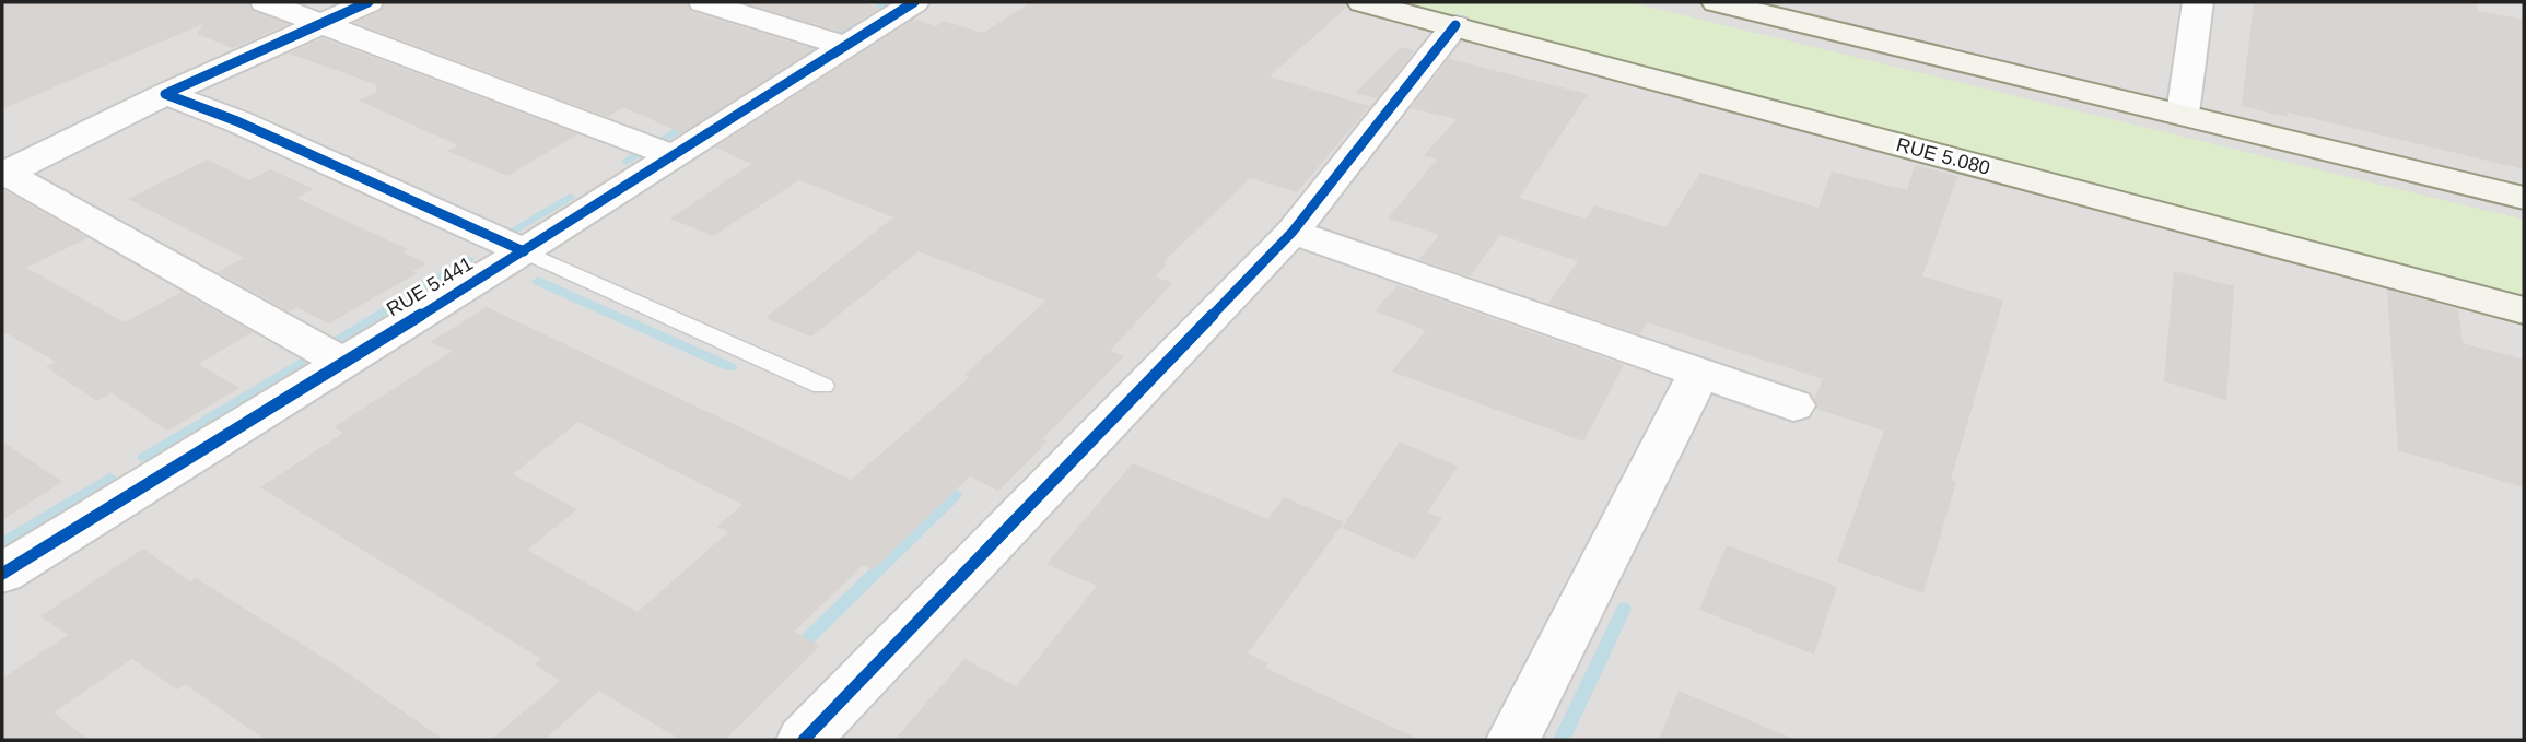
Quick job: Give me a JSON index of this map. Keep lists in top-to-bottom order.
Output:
{
  "streets": {
    "main road": ["RUE 5.080"],
    "street": ["RUE 5.441"]
  }
}
